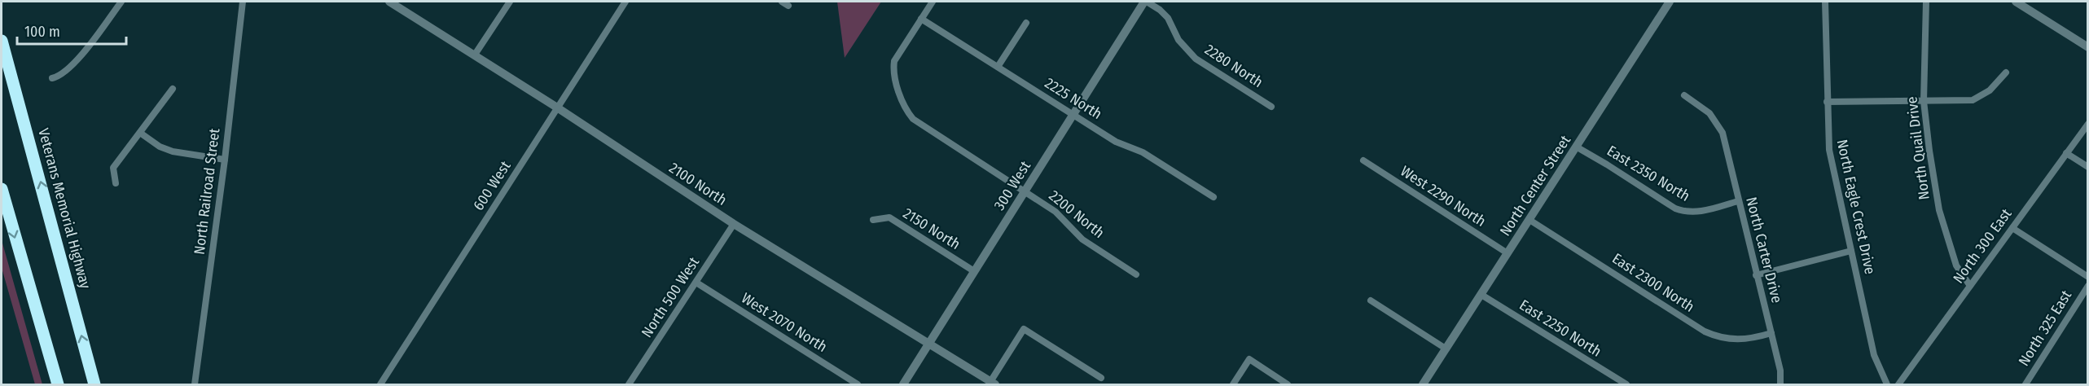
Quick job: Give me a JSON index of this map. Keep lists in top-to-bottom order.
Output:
{
  "streets": {
    "highway": ["Veterans Memorial Highway"],
    "street": [
      "2280 North",
      "2225 North",
      "North Quail Drive",
      "East 2350 North",
      "2100 North",
      "600 West",
      "300 West",
      "North Center Street",
      "North Railroad Street",
      "West 2290 North",
      "North Eagle Crest Drive",
      "2200 North",
      "2150 North",
      "North 300 East",
      "North Carter Drive",
      "East 2300 North",
      "North 500 West",
      "West 2070 North",
      "East 2250 North",
      "North 325 East"
    ]
  },
  "crossings": [
    ["2280 North", "300 West"],
    ["2225 North", "300 West"],
    ["2225 North", "2200 North"],
    ["North Quail Drive", "North 300 East"],
    ["East 2350 North", "North Center Street"],
    ["East 2350 North", "North Carter Drive"],
    ["2100 North", "600 West"],
    ["2100 North", "300 West"],
    ["2100 North", "North 500 West"],
    ["300 West", "2200 North"],
    ["300 West", "2150 North"],
    ["North Center Street", "West 2290 North"],
    ["North Center Street", "East 2300 North"],
    ["North Center Street", "East 2250 North"],
    ["North Carter Drive", "East 2300 North"],
    ["North 500 West", "West 2070 North"]
  ],
  "scale_bar": "100 m"
}
